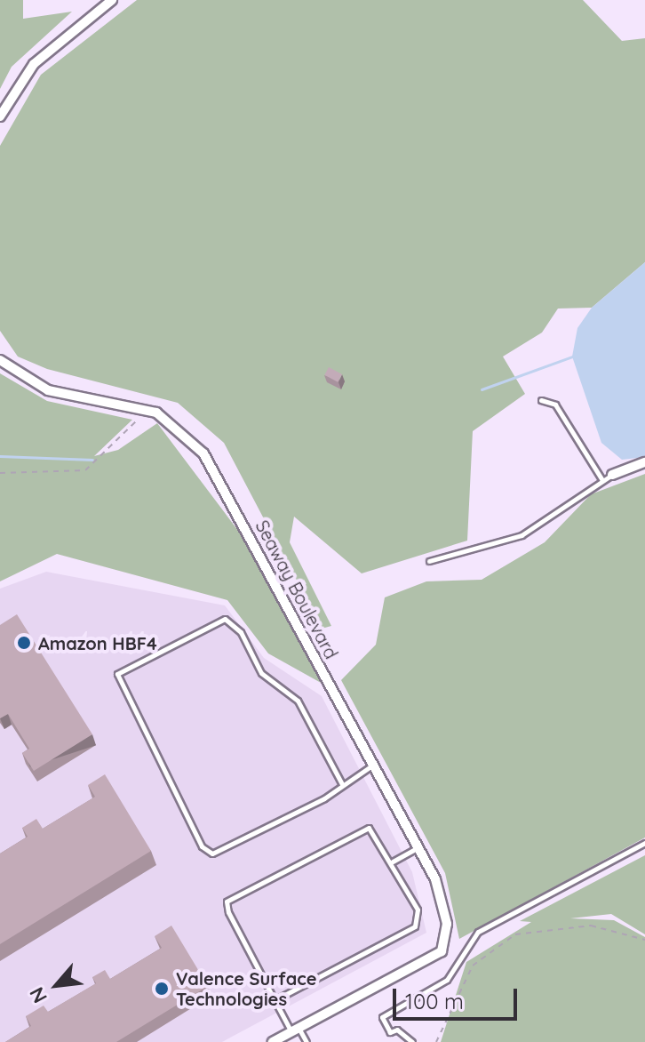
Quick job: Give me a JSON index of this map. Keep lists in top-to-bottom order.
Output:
{
  "streets": {
    "street": ["Seaway Boulevard"]
  },
  "places": ["Amazon HBF4", "Valence Surface Technologies"],
  "scale_bar": "100 m",
  "north": "bottom left"
}
